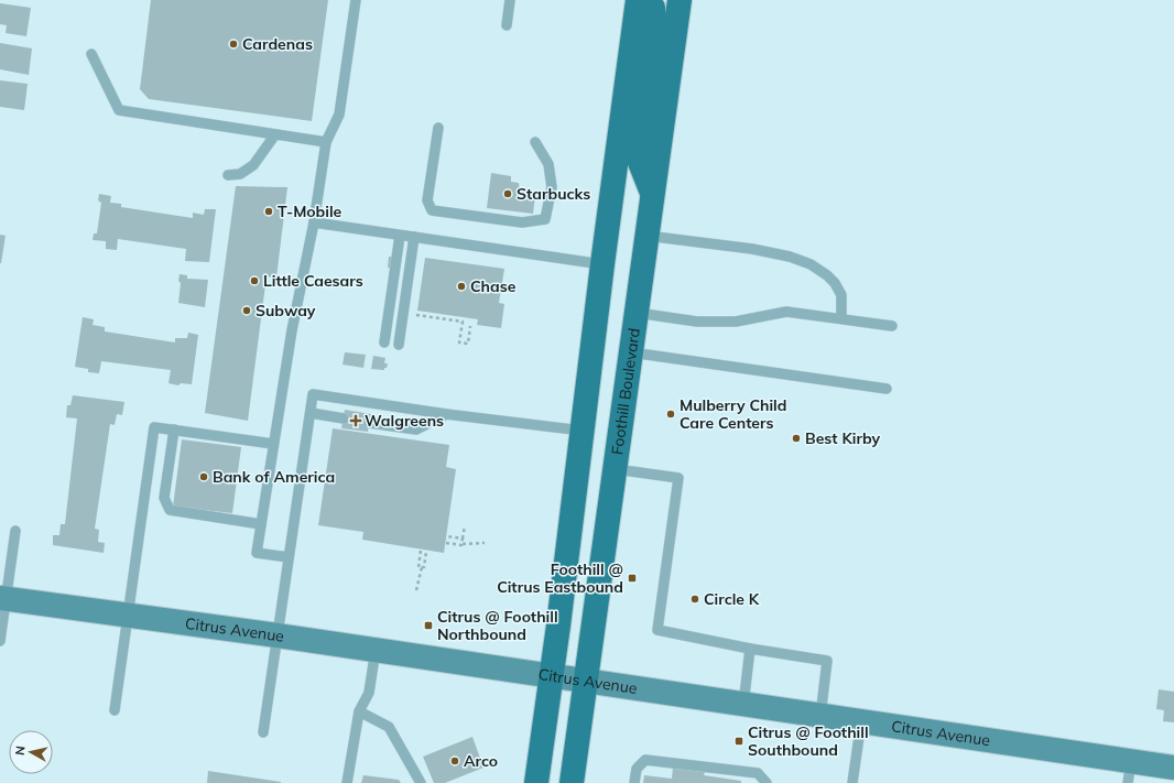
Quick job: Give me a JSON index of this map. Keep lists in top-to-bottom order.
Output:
{
  "streets": {
    "main road": ["Foothill Boulevard", "Citrus Avenue"]
  },
  "crossings": [
    ["Foothill Boulevard", "Citrus Avenue"]
  ],
  "places": {
    "other": [
      "Cardenas",
      "Starbucks",
      "T-Mobile",
      "Little Caesars",
      "Chase",
      "Subway",
      "Mulberry Child Care Centers",
      "Best Kirby",
      "Bank of America",
      "Circle K",
      "Arco"
    ],
    "health": ["Walgreens"],
    "transit": ["Foothill @ Citrus Eastbound", "Citrus @ Foothill Northbound", "Citrus @ Foothill Southbound"]
  },
  "north": "left"
}
